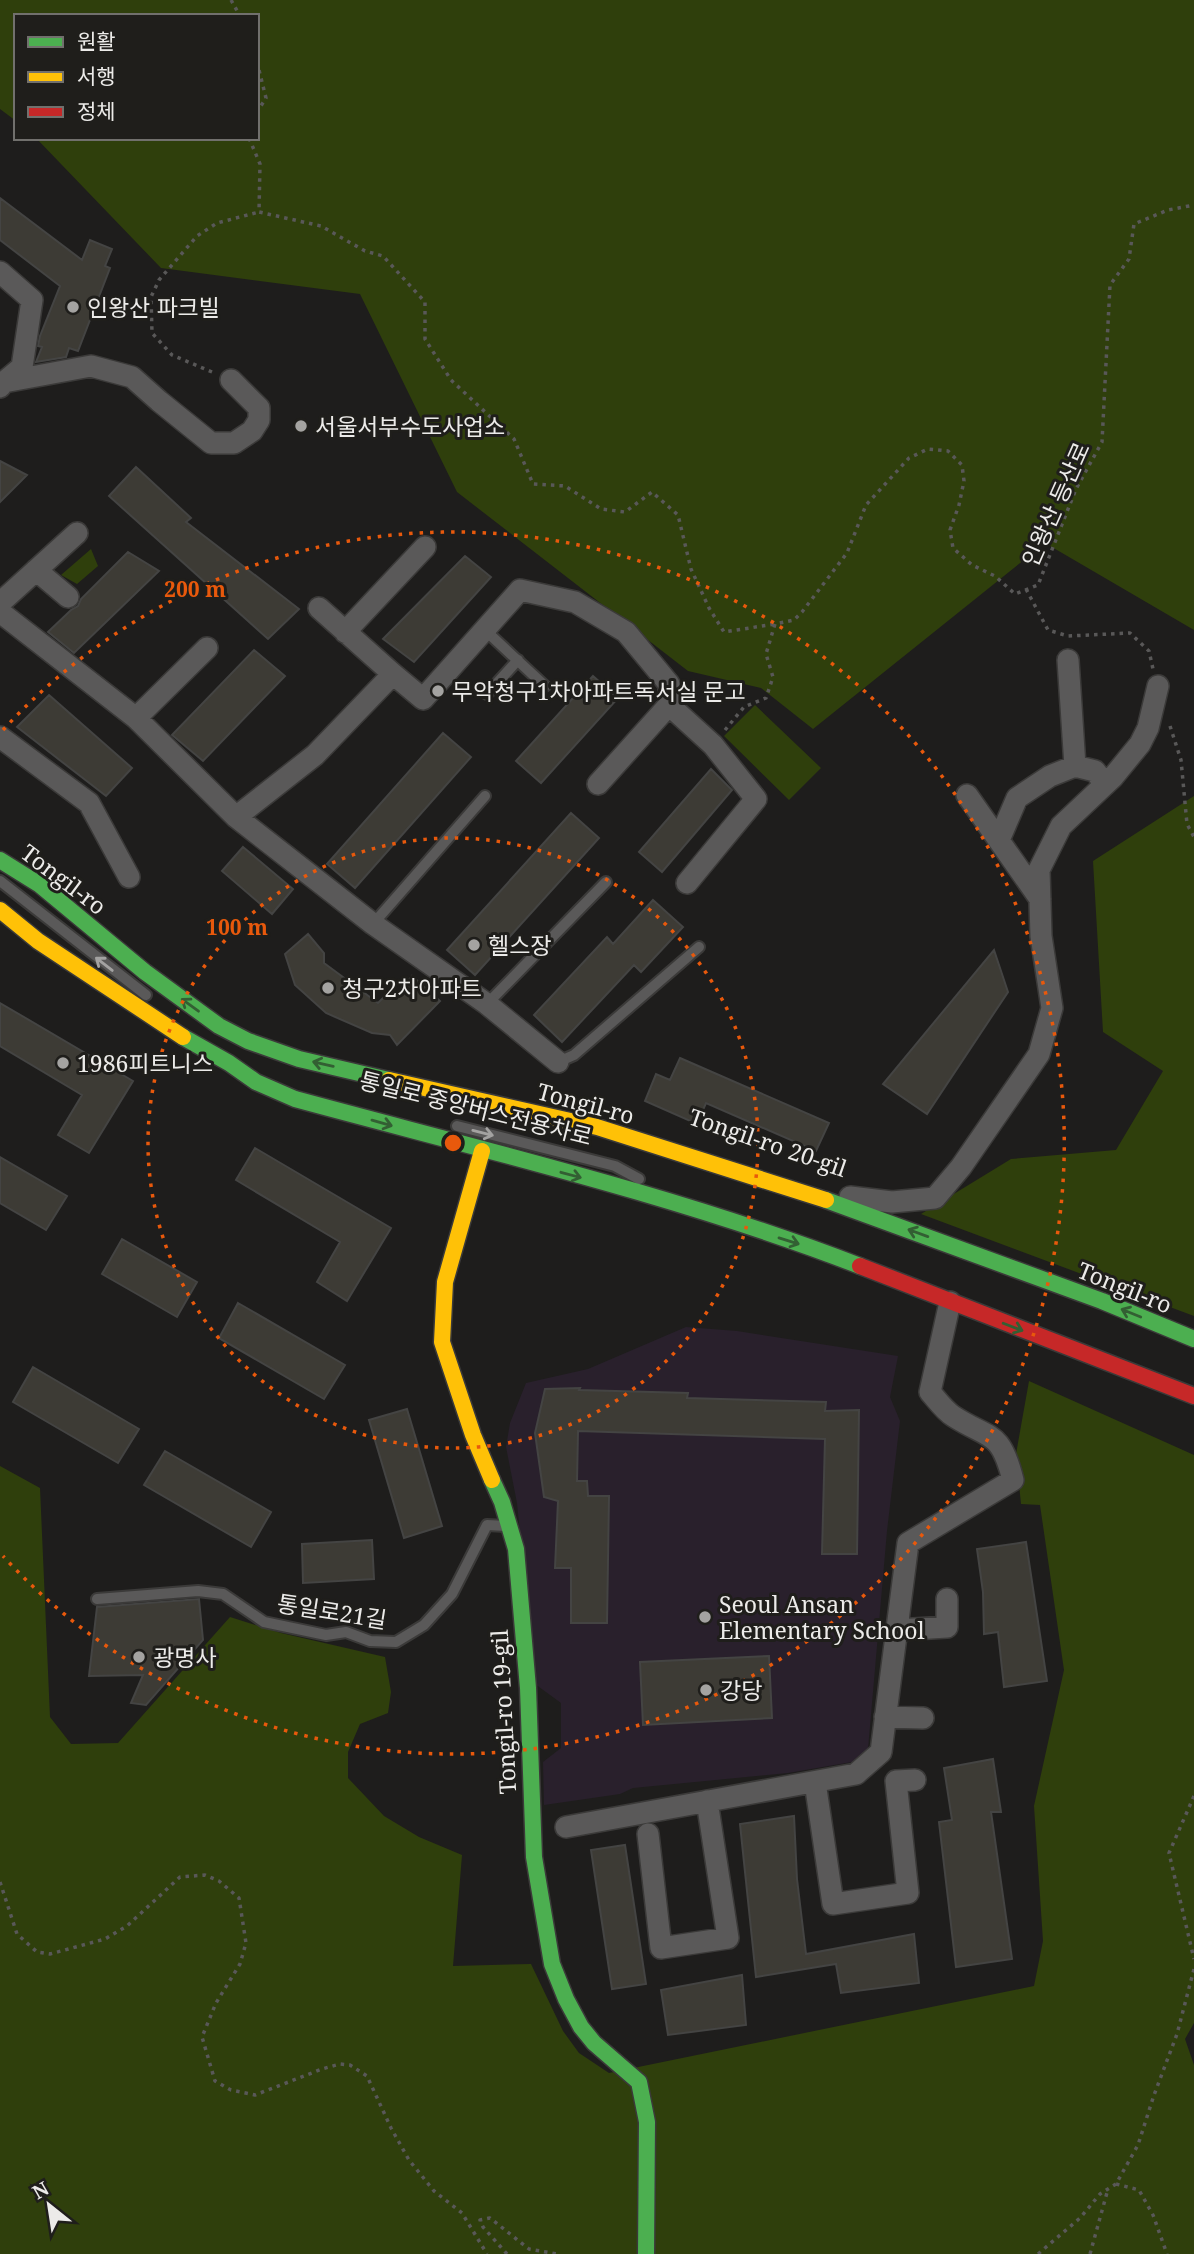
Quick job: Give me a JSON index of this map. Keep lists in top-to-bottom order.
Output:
{
  "streets": {
    "main road": ["Tongil-ro", "Tongil-ro 19-gil"],
    "street": ["Tongil-ro 20-gil"],
    "lane": ["통일로 중앙버스전용차로", "통일로21길"],
    "path": ["인왕산 등산로"]
  },
  "crossings": [
    ["Tongil-ro", "Tongil-ro 20-gil"],
    ["통일로21길", "Tongil-ro 19-gil"]
  ],
  "one_way": ["통일로 중앙버스전용차로"],
  "places": [
    "인왕산 파크빌",
    "서울서부수도사업소",
    "무악청구1차아파트독서실 문고",
    "헬스장",
    "청구2차아파트",
    "1986피트니스",
    "Seoul Ansan Elementary School",
    "광명사",
    "강당"
  ],
  "legend": ["원활", "서행", "정체"],
  "north": "top left",
  "rings": ["200 m", "100 m"]
}
